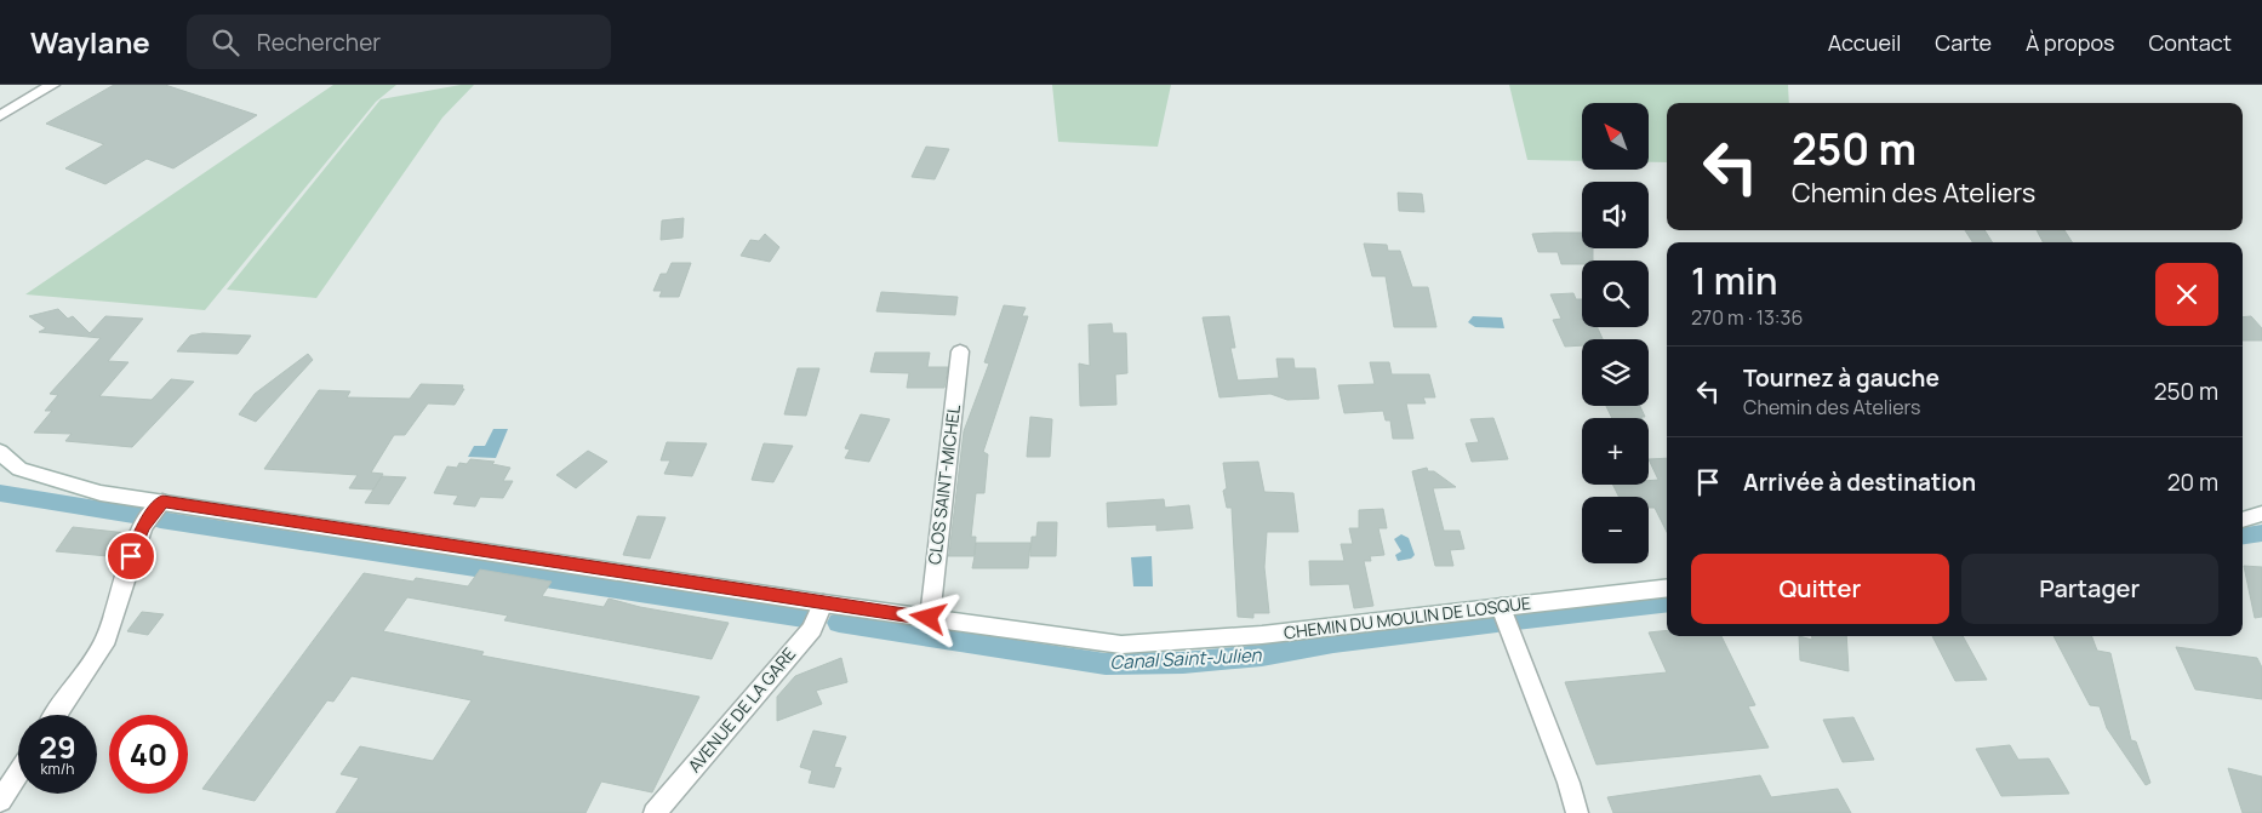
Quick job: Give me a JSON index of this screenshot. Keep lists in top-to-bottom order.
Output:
{
  "streets": {
    "street": ["CLOS SAINT-MICHEL", "CHEMIN DU MOULIN DE LOSQUE", "AVENUE DE LA GARE"]
  },
  "crossings": [
    ["CLOS SAINT-MICHEL", "CHEMIN DU MOULIN DE LOSQUE"],
    ["CHEMIN DU MOULIN DE LOSQUE", "AVENUE DE LA GARE"]
  ],
  "water": ["Canal Saint-Julien"],
  "north": "top left",
  "page": {
    "header": "Waylane",
    "search": "Rechercher",
    "nav": [
      "Accueil",
      "Carte",
      "À propos",
      "Contact"
    ],
    "map_buttons": ["+", "−"],
    "turn": ["250 m", "Chemin des Ateliers"],
    "heading": ["1 min", "270 m · 13:36"],
    "list": [
      {
        "name": "Tournez à gauche",
        "note": "Chemin des Ateliers",
        "value": "250 m"
      },
      {
        "name": "Arrivée à destination",
        "value": "20 m"
      }
    ],
    "buttons": ["Quitter", "Partager"],
    "speed": "29 km/h",
    "limit": "40"
  }
}
